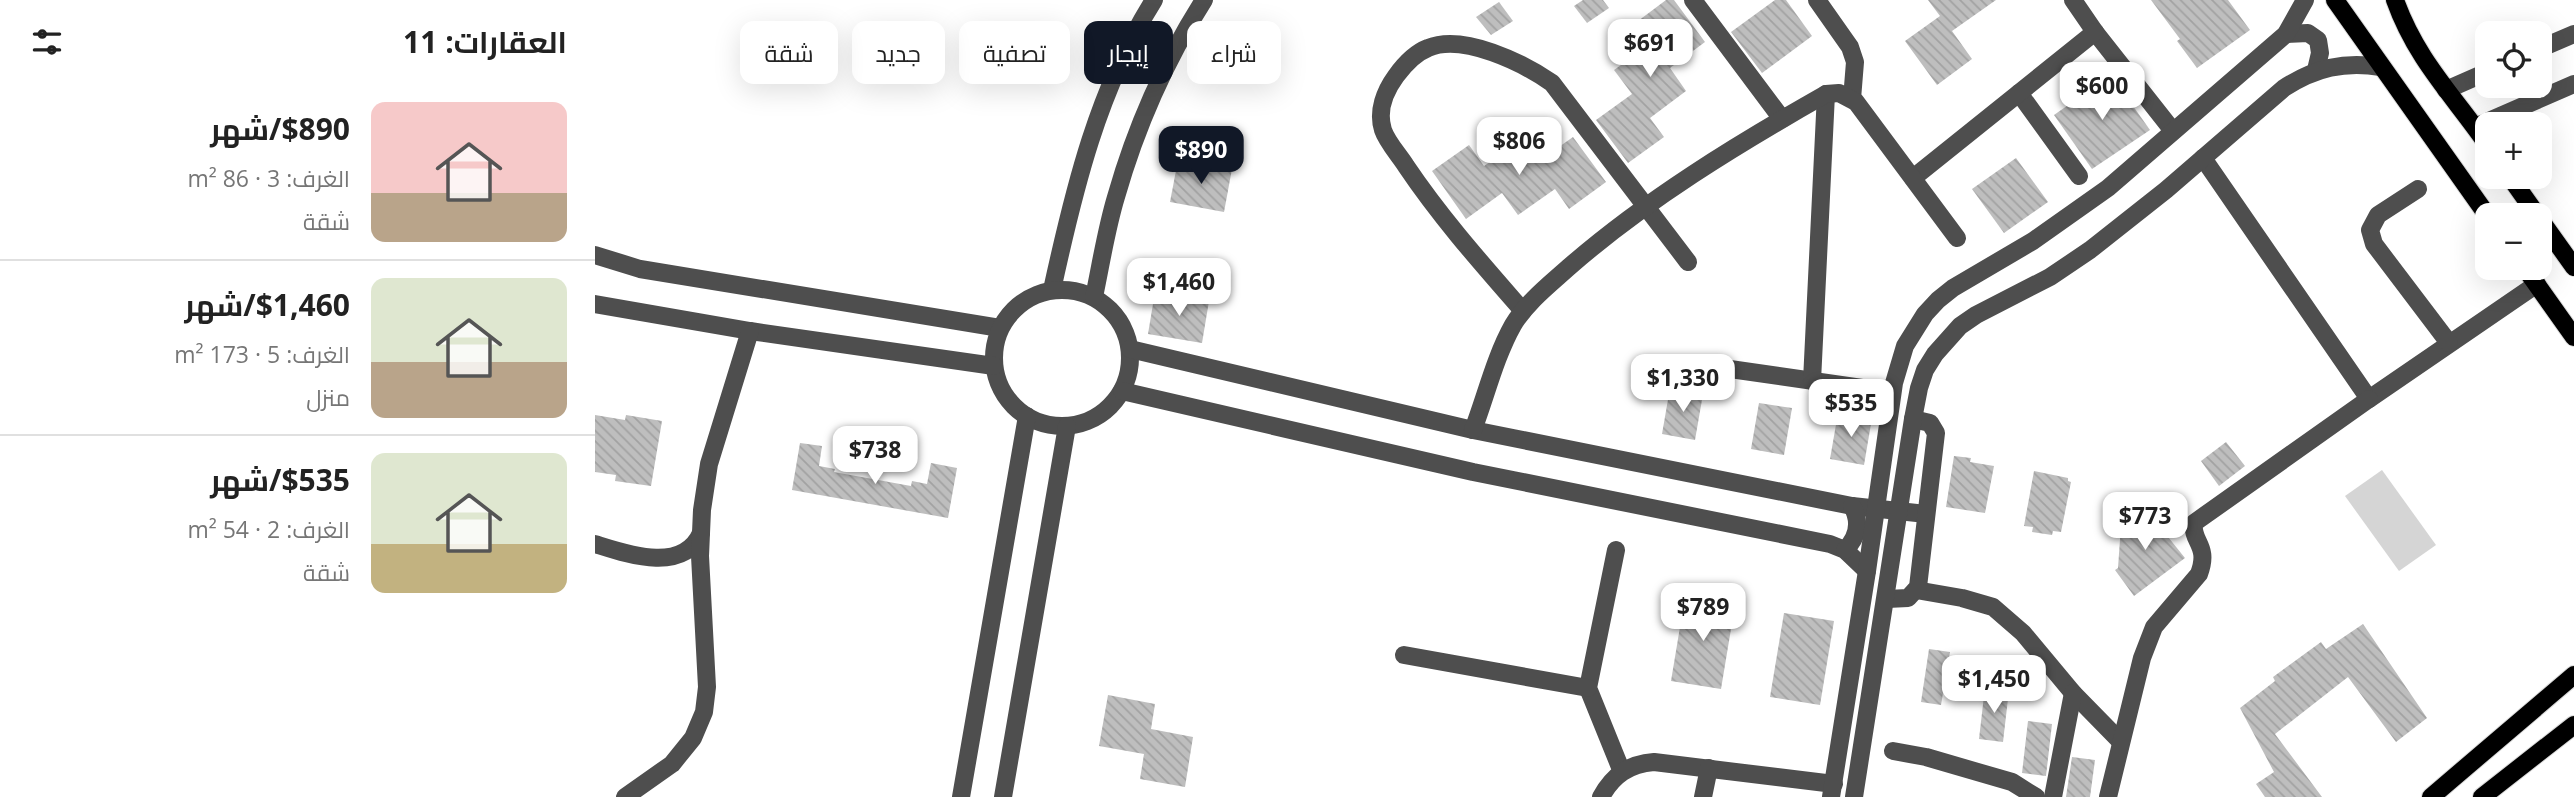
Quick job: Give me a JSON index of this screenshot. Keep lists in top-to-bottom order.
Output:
{
  "page": {
    "heading": "العقارات: 11",
    "price": [
      "$691",
      "$600",
      "$806",
      "$890",
      "$1,460",
      "$1,330",
      "$535",
      "$738",
      "$773",
      "$789",
      "$1,450"
    ],
    "map_buttons": ["+", "−"],
    "chip": [
      "شراء",
      "إيجار",
      "تصفية",
      "جديد",
      "شقة"
    ],
    "list": [
      {
        "name": "$890/شهر",
        "note": "الغرف: 3 · 86 m² · شقة"
      },
      {
        "name": "$1,460/شهر",
        "note": "الغرف: 5 · 173 m² · منزل"
      },
      {
        "name": "$535/شهر",
        "note": "الغرف: 2 · 54 m² · شقة"
      }
    ]
  }
}
